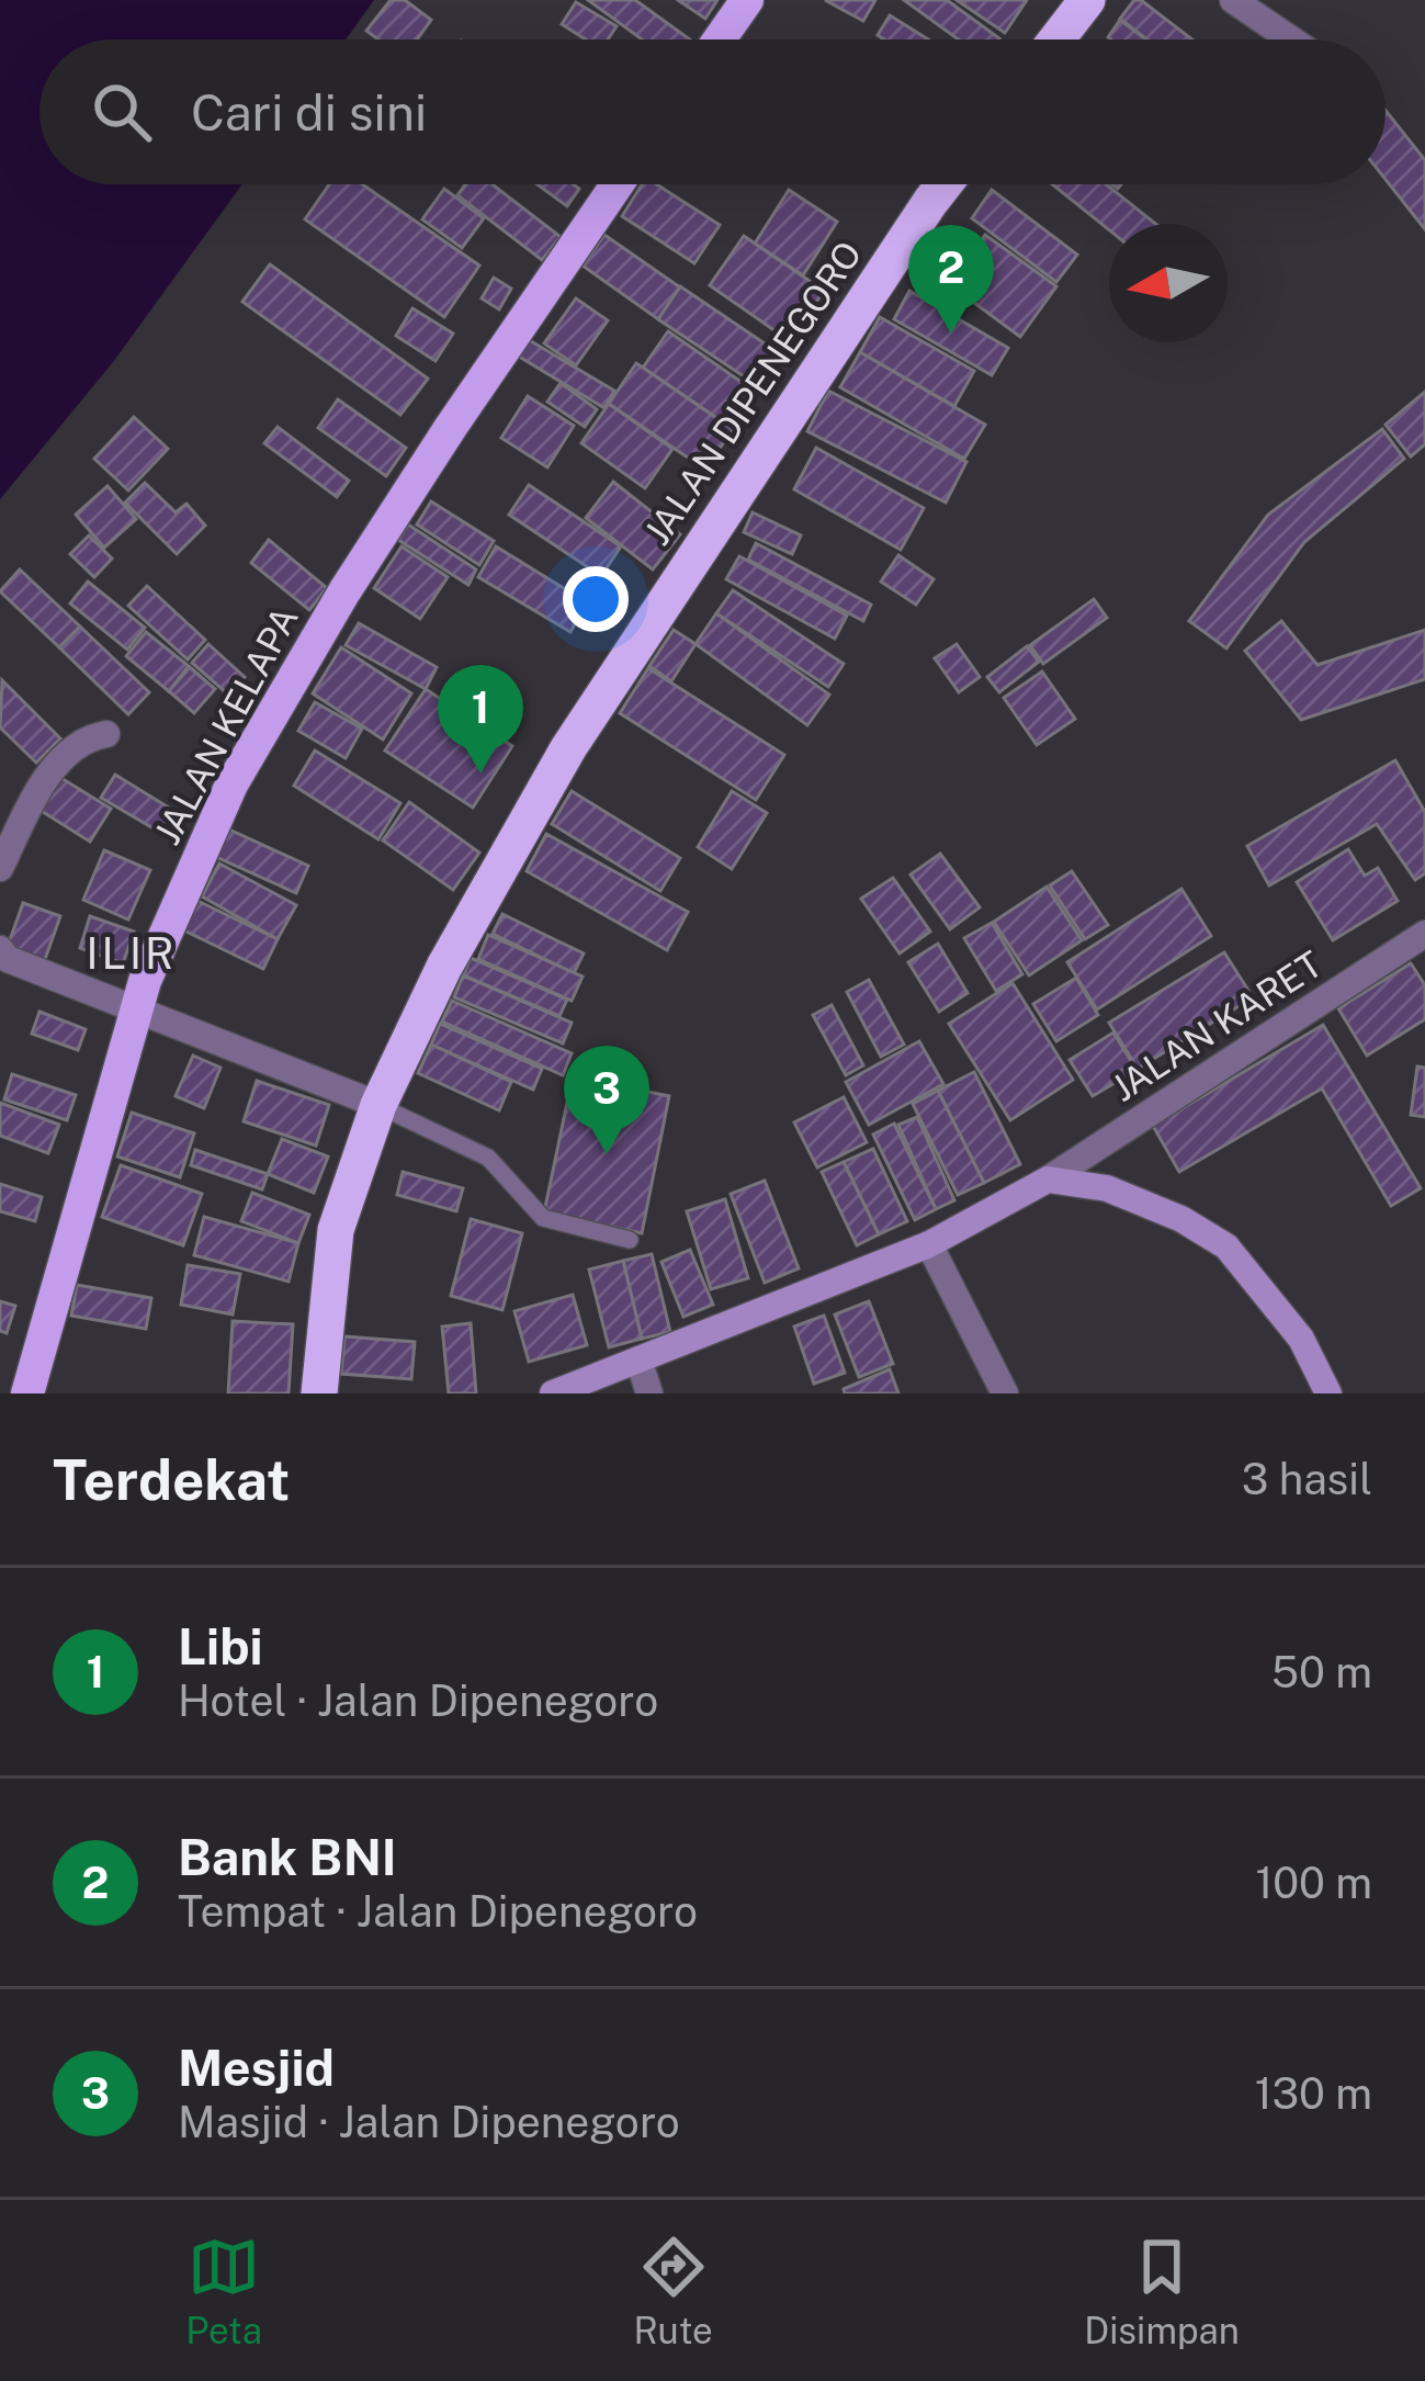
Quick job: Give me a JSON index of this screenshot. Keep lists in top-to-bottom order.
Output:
{
  "streets": {
    "highway": ["JALAN DIPENEGORO"],
    "main road": ["JALAN KELAPA"],
    "street": ["JALAN KARET"]
  },
  "districts": ["ILIR"],
  "north": "left",
  "page": {
    "search": "Cari di sini",
    "pins": ["2", "1", "3"],
    "heading": ["Terdekat", "3 hasil"],
    "list": [
      {
        "mark": "1",
        "name": "Libi",
        "note": "Hotel · Jalan Dipenegoro",
        "value": "50 m"
      },
      {
        "mark": "2",
        "name": "Bank BNI",
        "note": "Tempat · Jalan Dipenegoro",
        "value": "100 m"
      },
      {
        "mark": "3",
        "name": "Mesjid",
        "note": "Masjid · Jalan Dipenegoro",
        "value": "130 m"
      }
    ],
    "nav": ["Peta", "Rute", "Disimpan"]
  }
}
